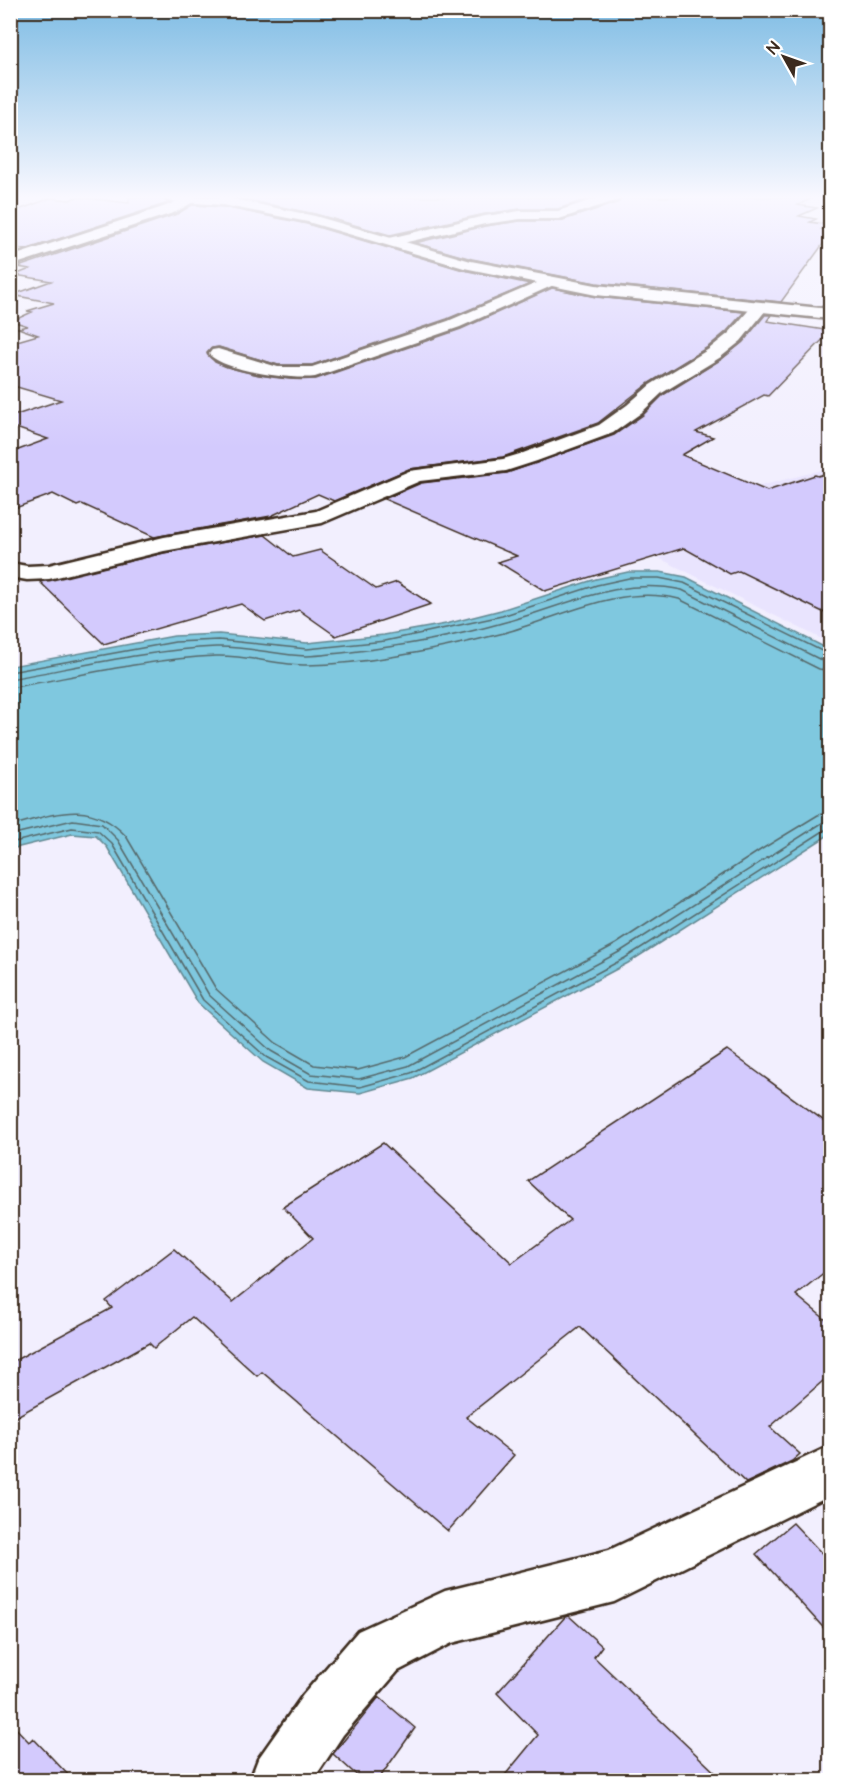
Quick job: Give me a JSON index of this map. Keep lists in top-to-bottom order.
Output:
{
  "north": "top left"
}
